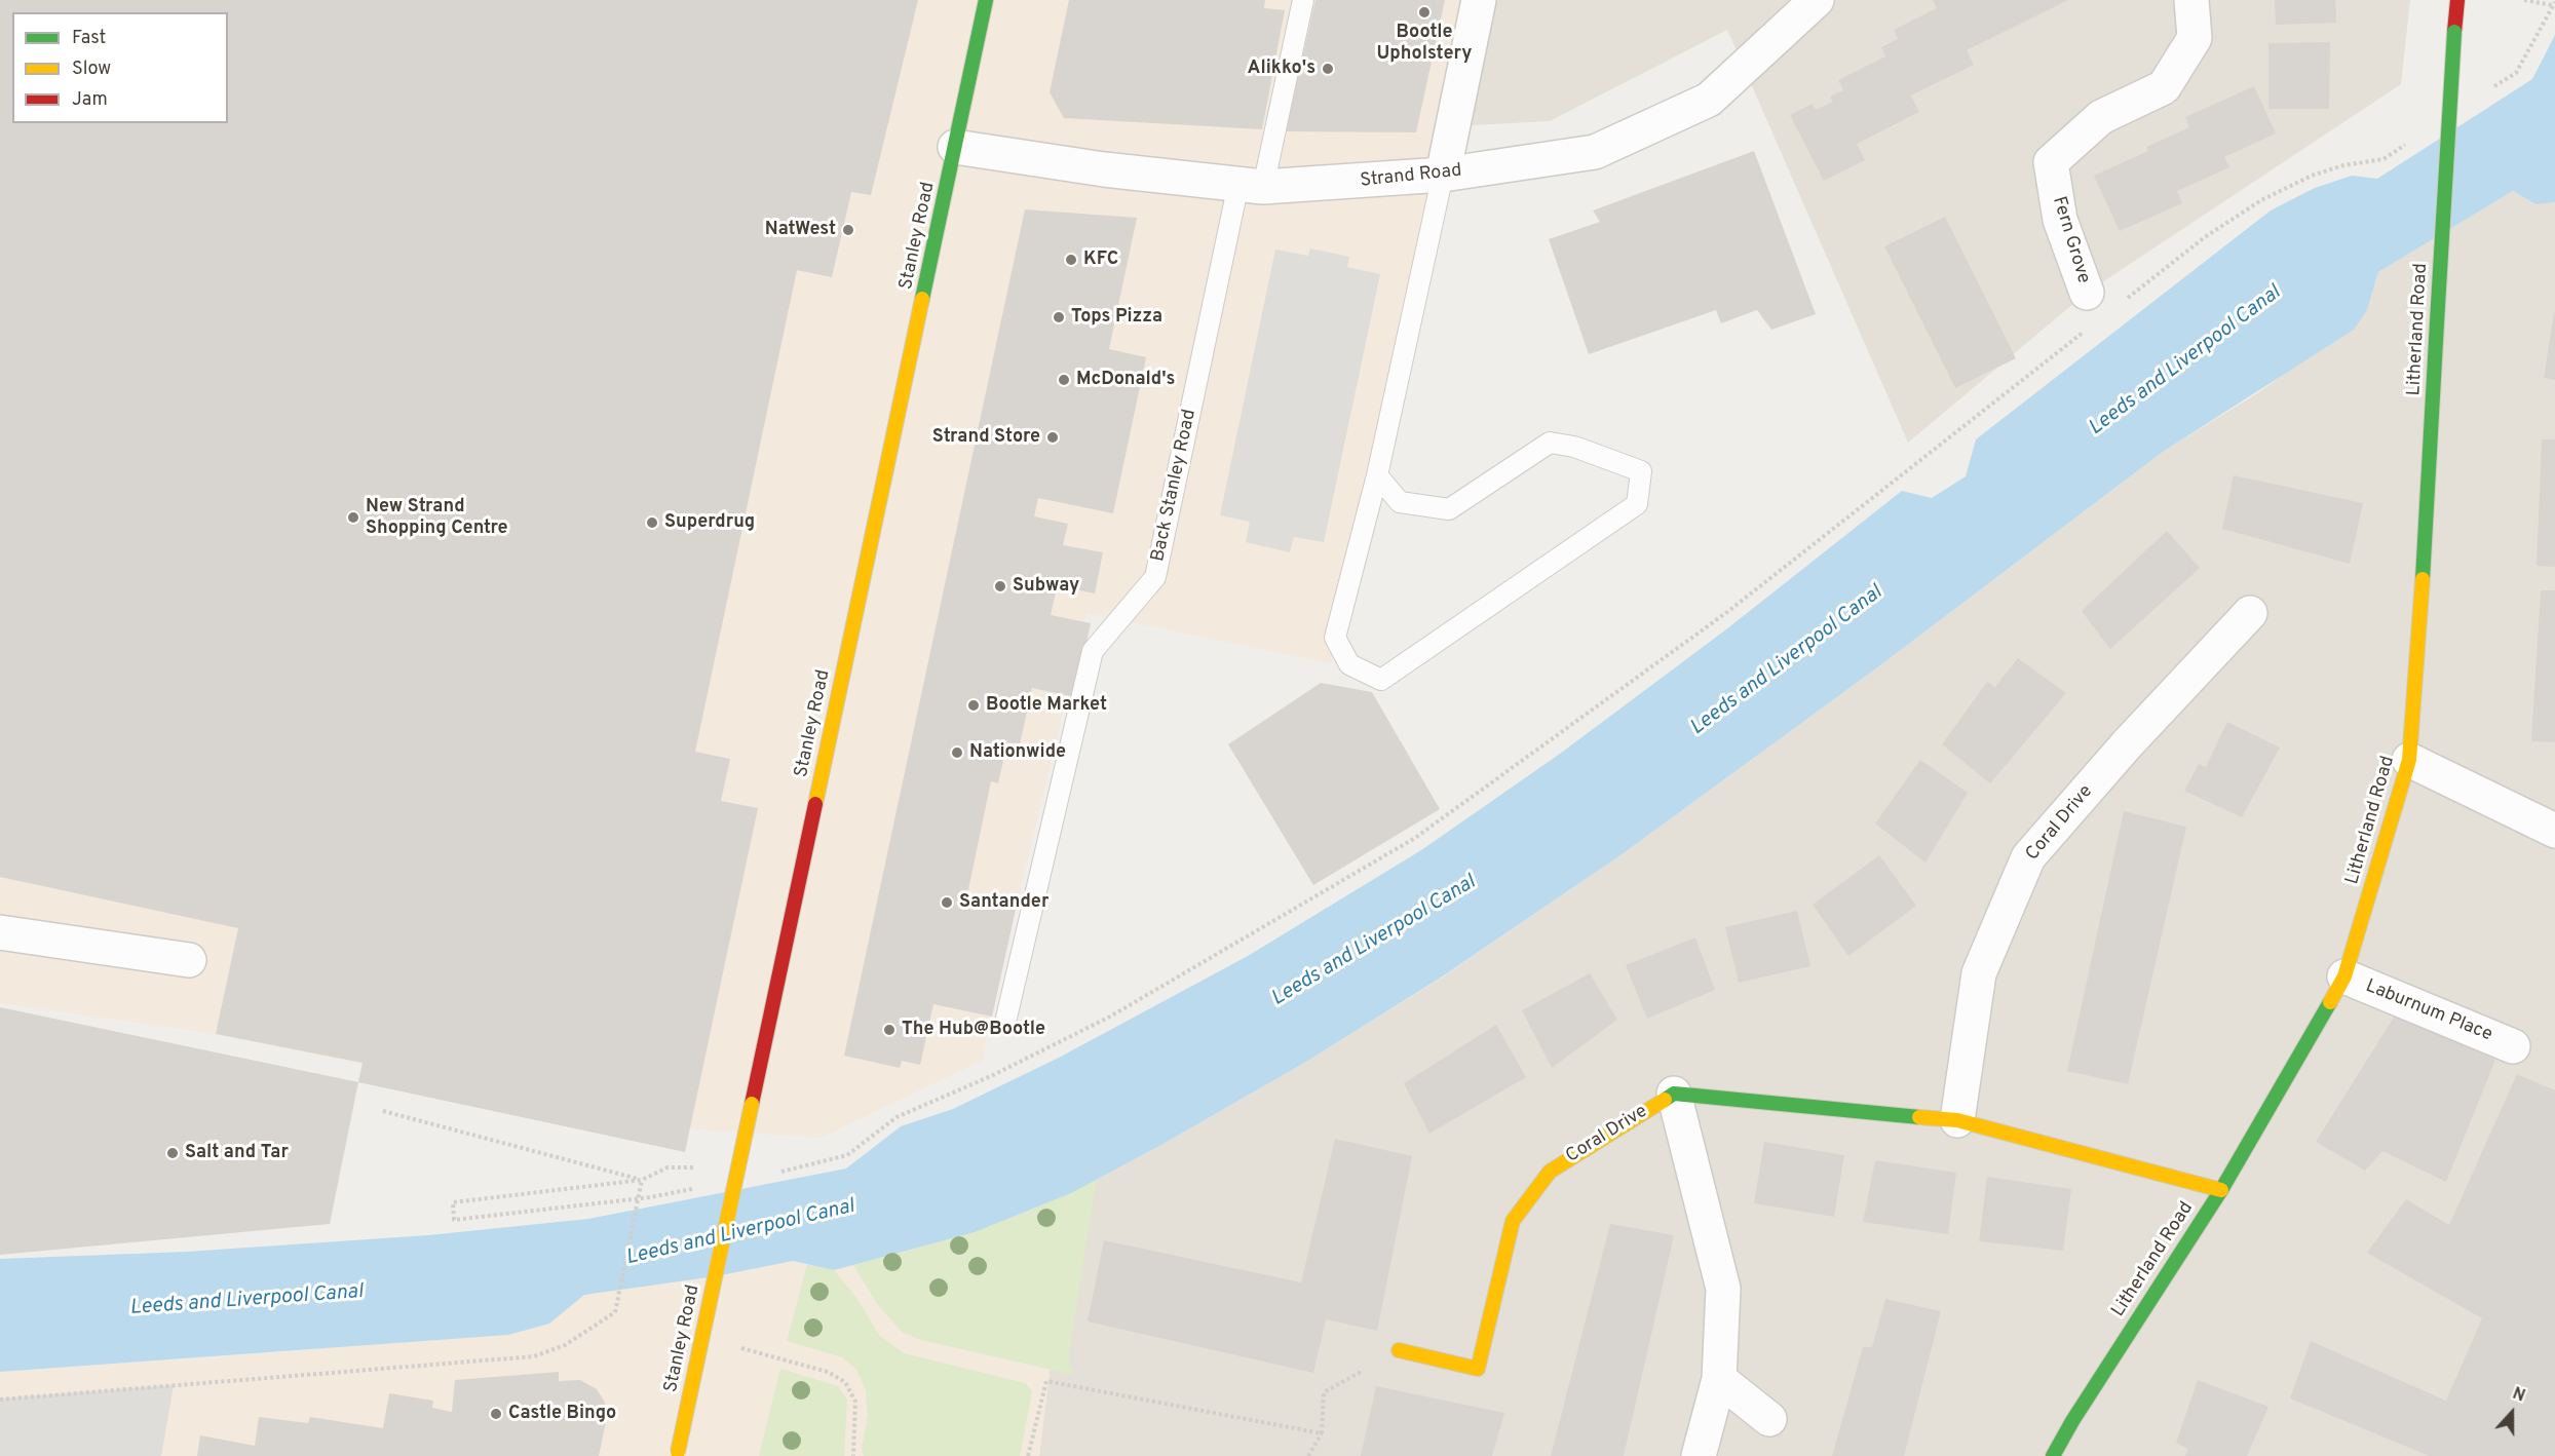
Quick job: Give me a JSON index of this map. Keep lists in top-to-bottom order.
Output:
{
  "streets": {
    "street": [
      "Strand Road",
      "Stanley Road",
      "Fern Grove",
      "Litherland Road",
      "Coral Drive",
      "Laburnum Place"
    ],
    "lane": ["Back Stanley Road"]
  },
  "crossings": [
    ["Strand Road", "Stanley Road"],
    ["Strand Road", "Back Stanley Road"],
    ["Litherland Road", "Laburnum Place"]
  ],
  "water": ["Leeds and Liverpool Canal"],
  "places": [
    "Bootle Upholstery",
    "Alikko's",
    "NatWest",
    "KFC",
    "Tops Pizza",
    "McDonald's",
    "Strand Store",
    "New Strand Shopping Centre",
    "Superdrug",
    "Subway",
    "Bootle Market",
    "Nationwide",
    "Santander",
    "The Hub@Bootle",
    "Salt and Tar",
    "Castle Bingo"
  ],
  "legend": ["Fast", "Slow", "Jam"],
  "north": "top"
}
